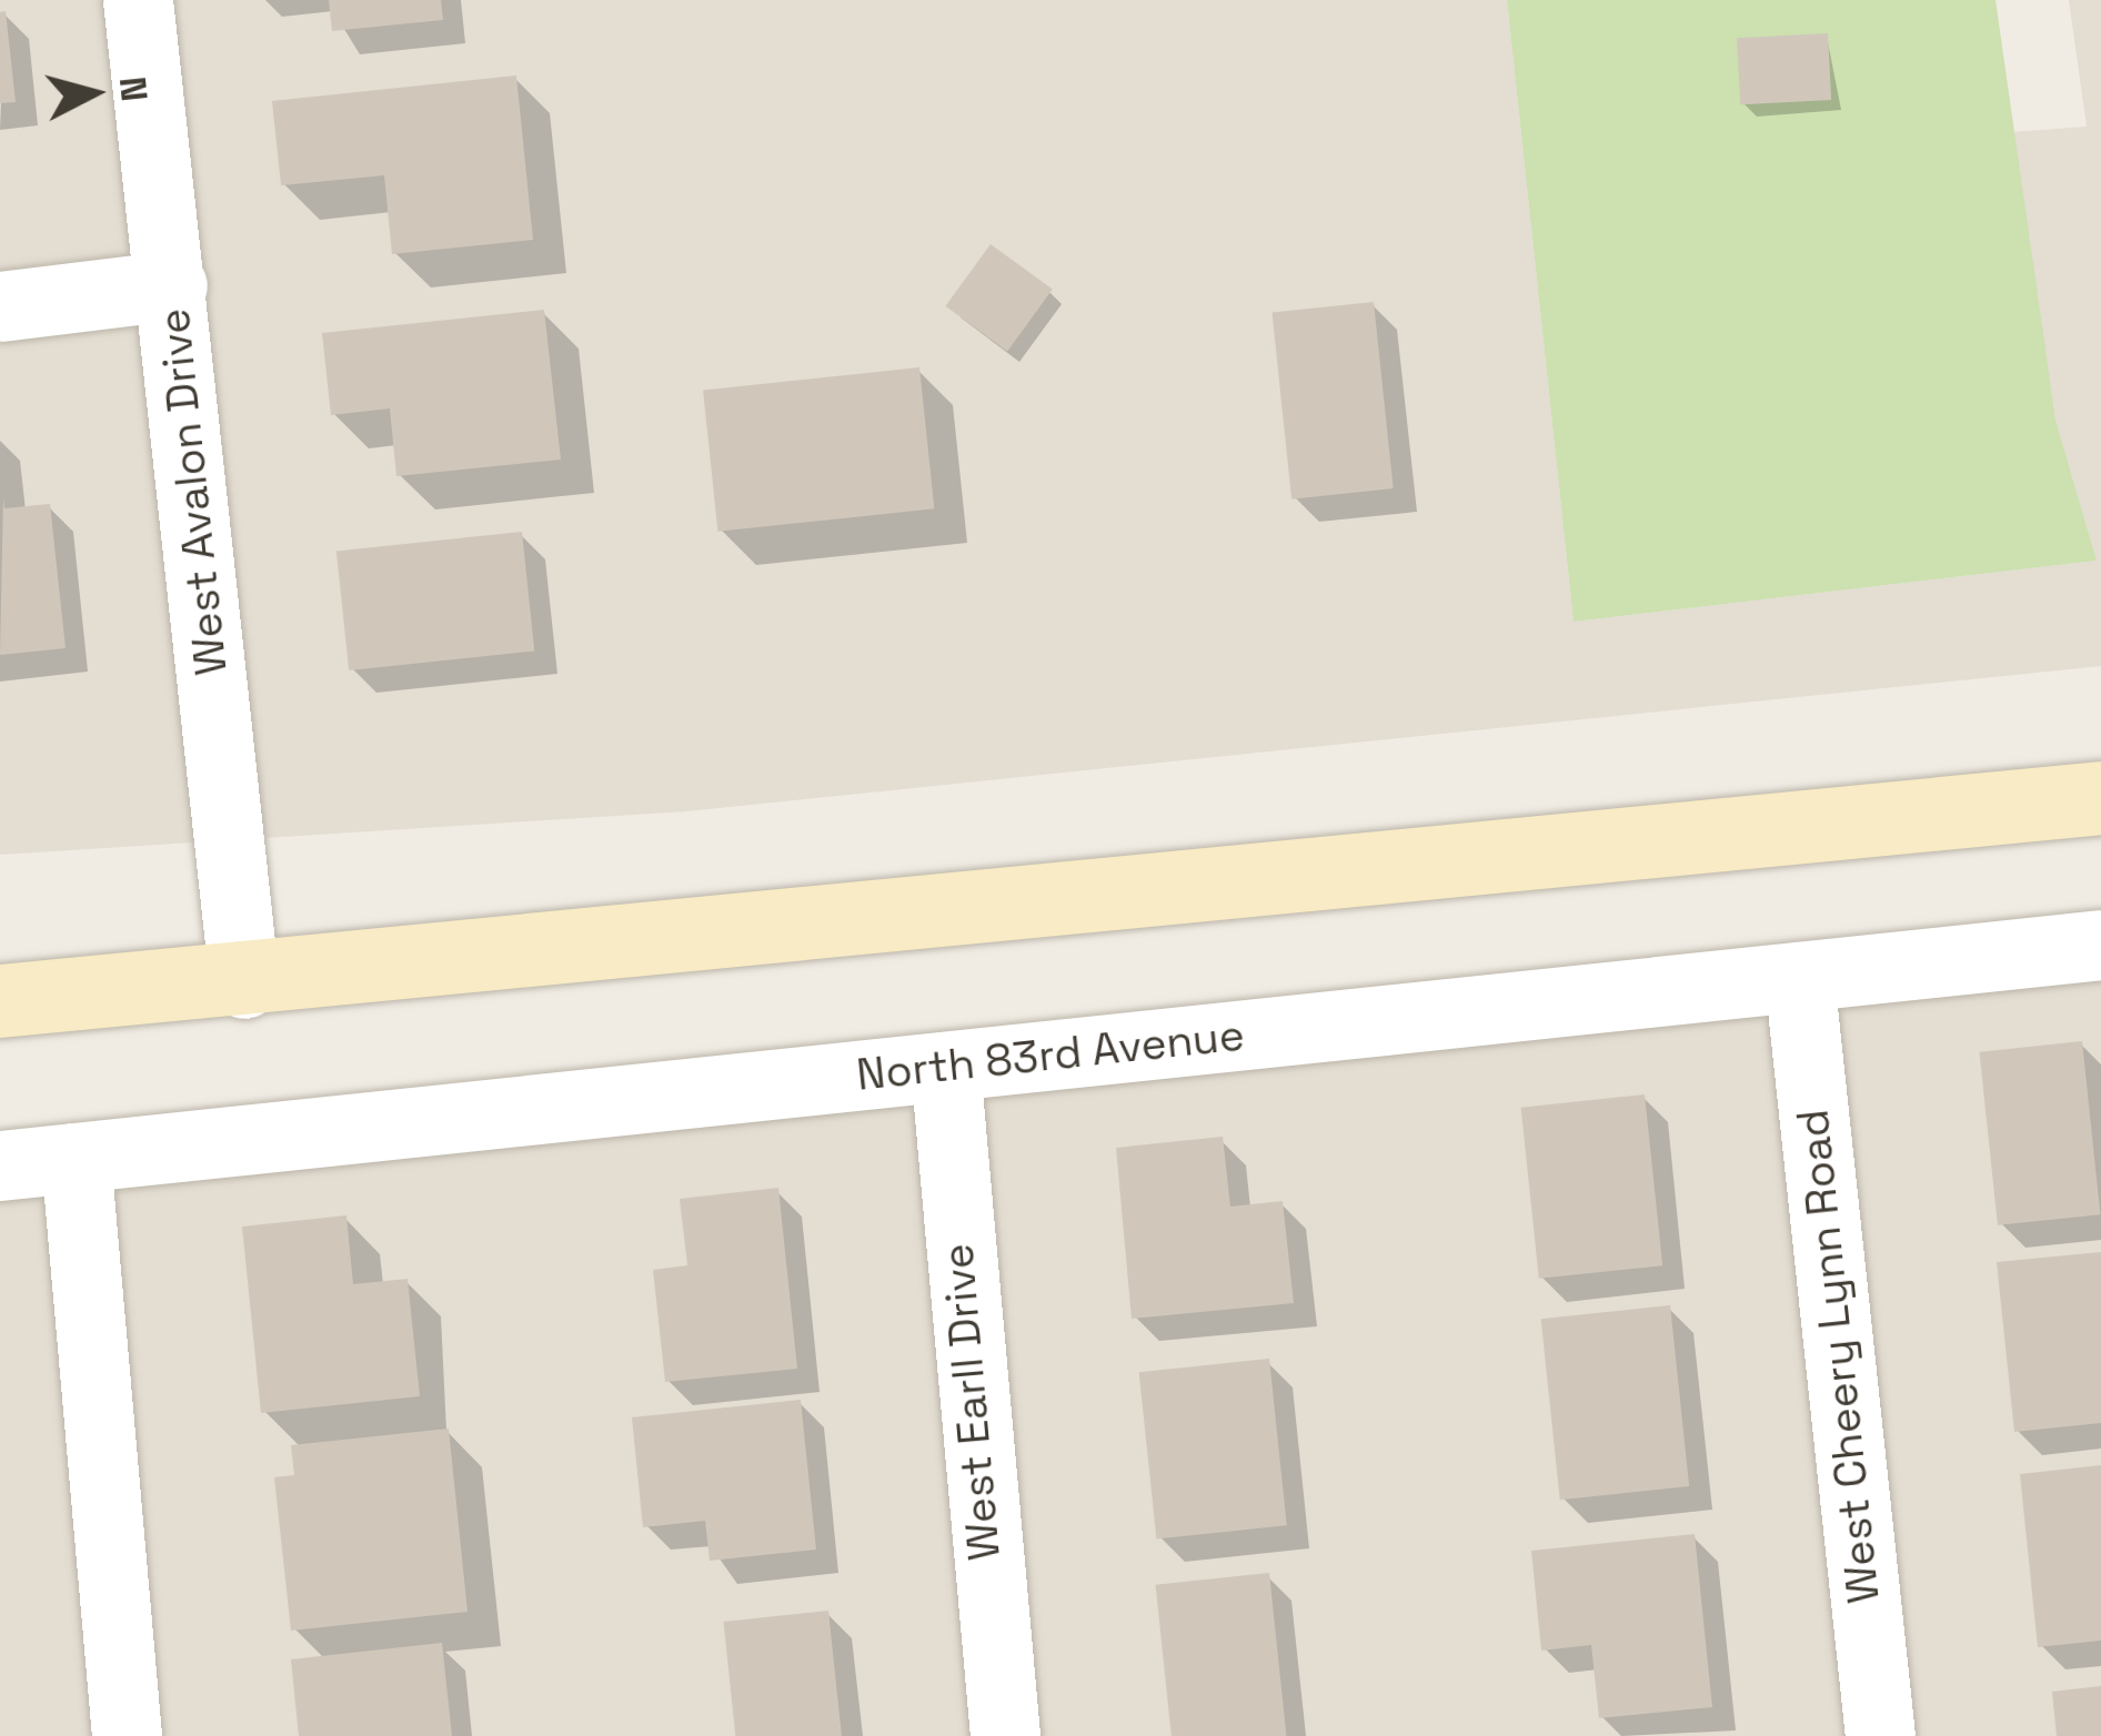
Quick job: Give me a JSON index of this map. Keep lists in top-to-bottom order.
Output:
{
  "streets": {
    "street": [
      "West Avalon Drive",
      "North 83rd Avenue",
      "West Cheery Lynn Road",
      "West Earll Drive"
    ]
  },
  "crossings": [
    ["North 83rd Avenue", "West Cheery Lynn Road"],
    ["North 83rd Avenue", "West Earll Drive"]
  ],
  "north": "right"
}
